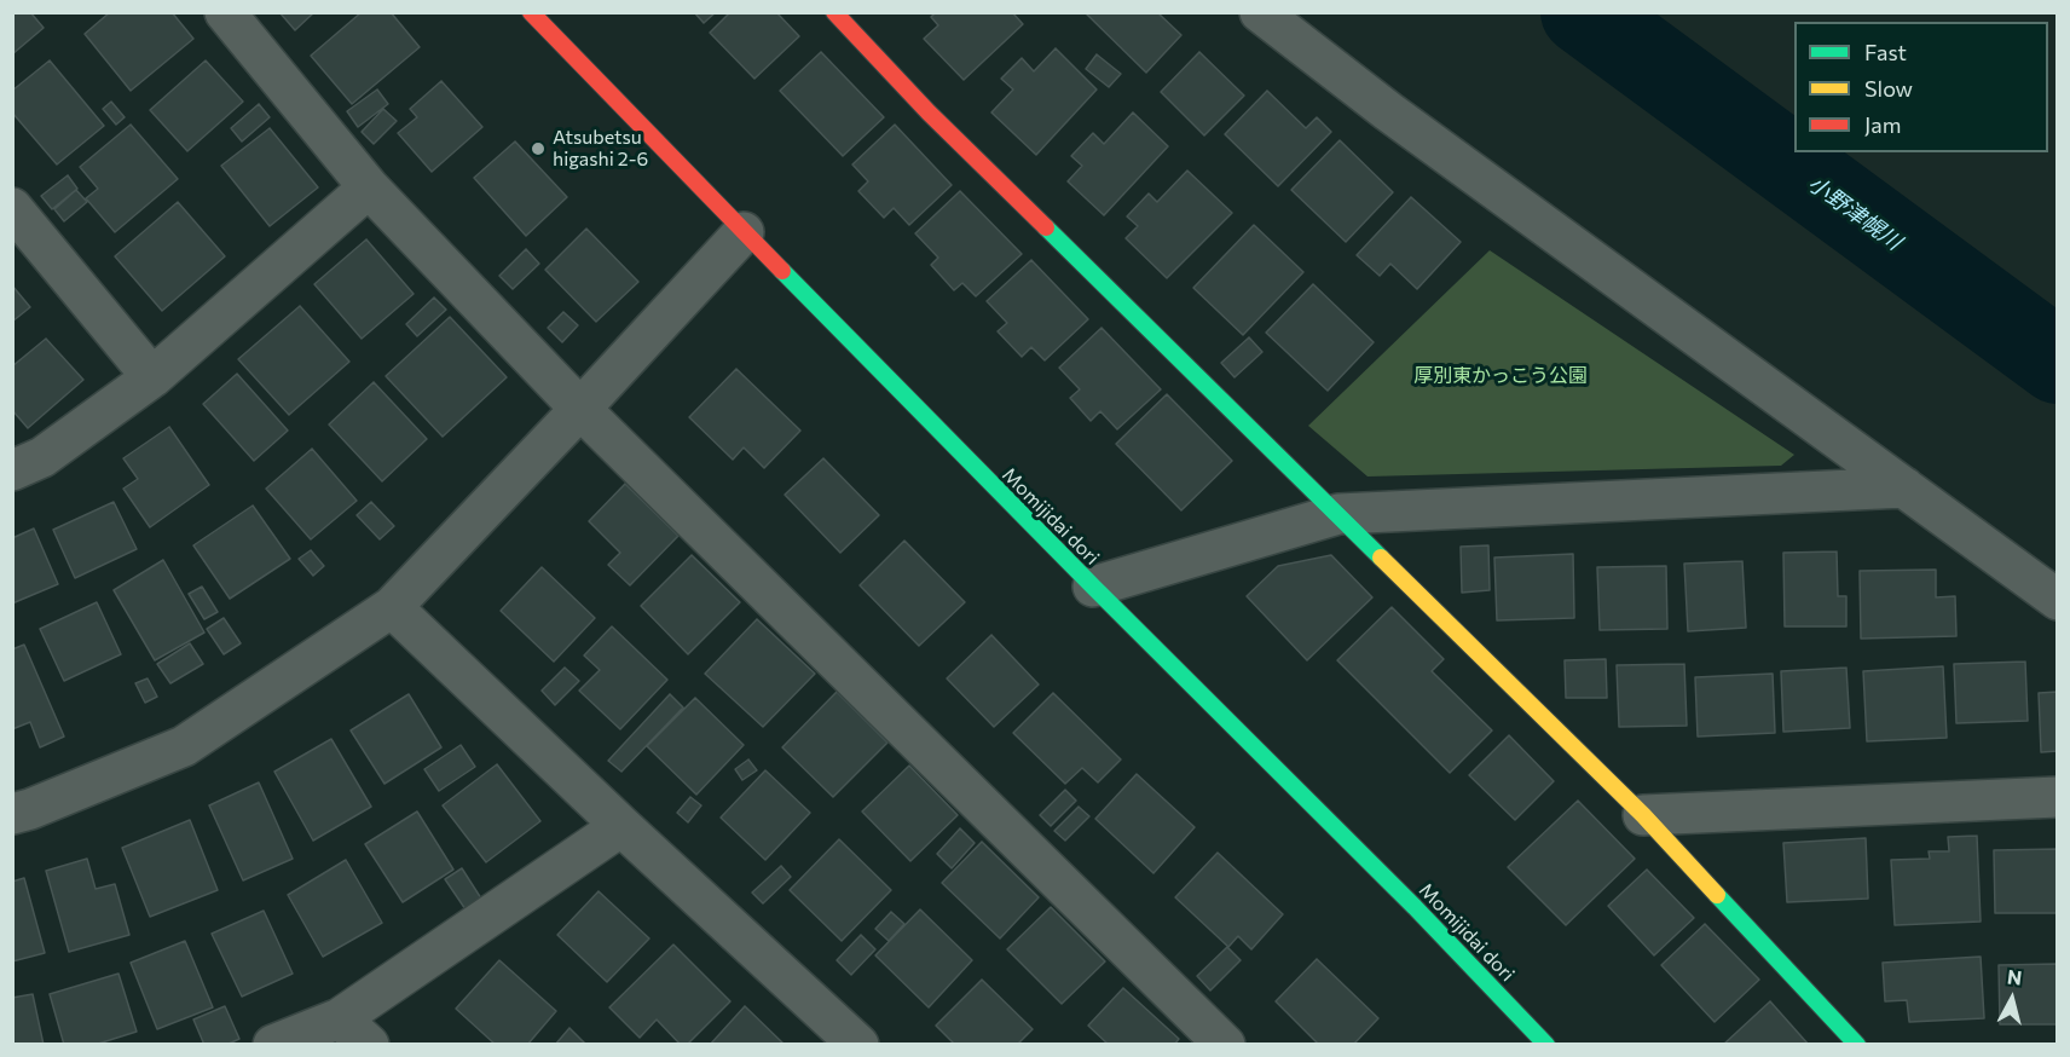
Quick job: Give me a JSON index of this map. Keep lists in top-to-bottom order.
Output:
{
  "streets": {
    "street": ["Momijidai dori"]
  },
  "water": ["小野津幌川"],
  "parks": ["厚別東かっこう公園"],
  "places": ["Atsubetsu higashi 2-6"],
  "legend": ["Fast", "Slow", "Jam"],
  "north": "top"
}
